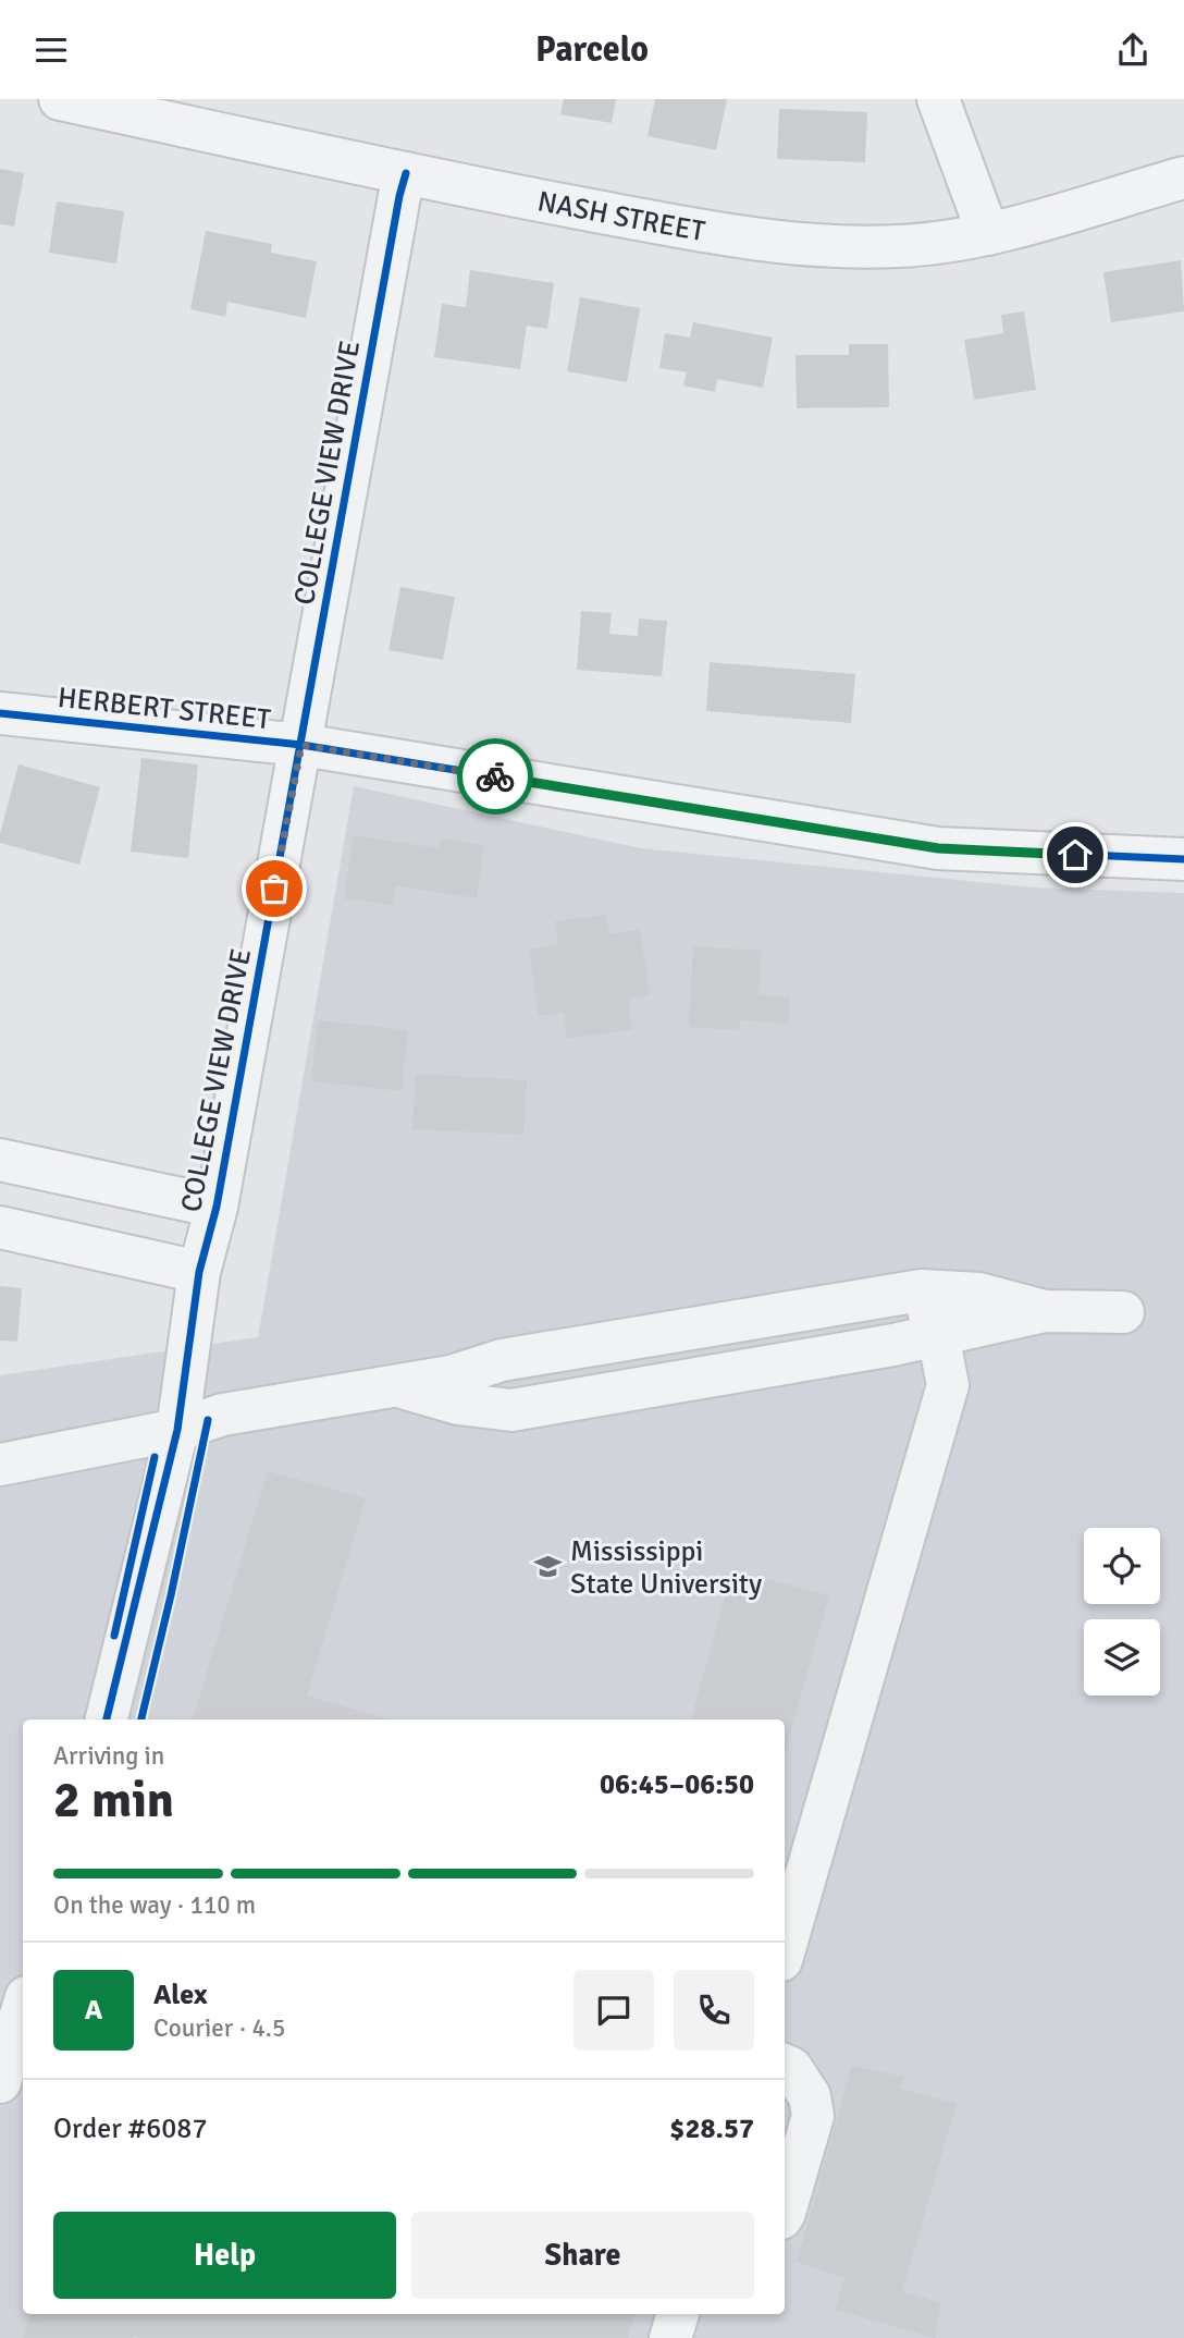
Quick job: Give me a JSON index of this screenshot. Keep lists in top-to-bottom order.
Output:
{
  "streets": {
    "street": ["NASH STREET", "COLLEGE VIEW DRIVE", "HERBERT STREET"]
  },
  "crossings": [
    ["NASH STREET", "COLLEGE VIEW DRIVE"],
    ["COLLEGE VIEW DRIVE", "HERBERT STREET"]
  ],
  "places": {
    "school or university": ["Mississippi State University"]
  },
  "page": {
    "header": "Parcelo",
    "heading": ["2 min", "Arriving in", "06:45–06:50"],
    "panel": [
      "Alex",
      "Courier · 4.5",
      "Order #6087",
      "$28.57"
    ],
    "bar": "On the way · 110 m",
    "round": "A",
    "buttons": ["Help", "Share"]
  }
}
